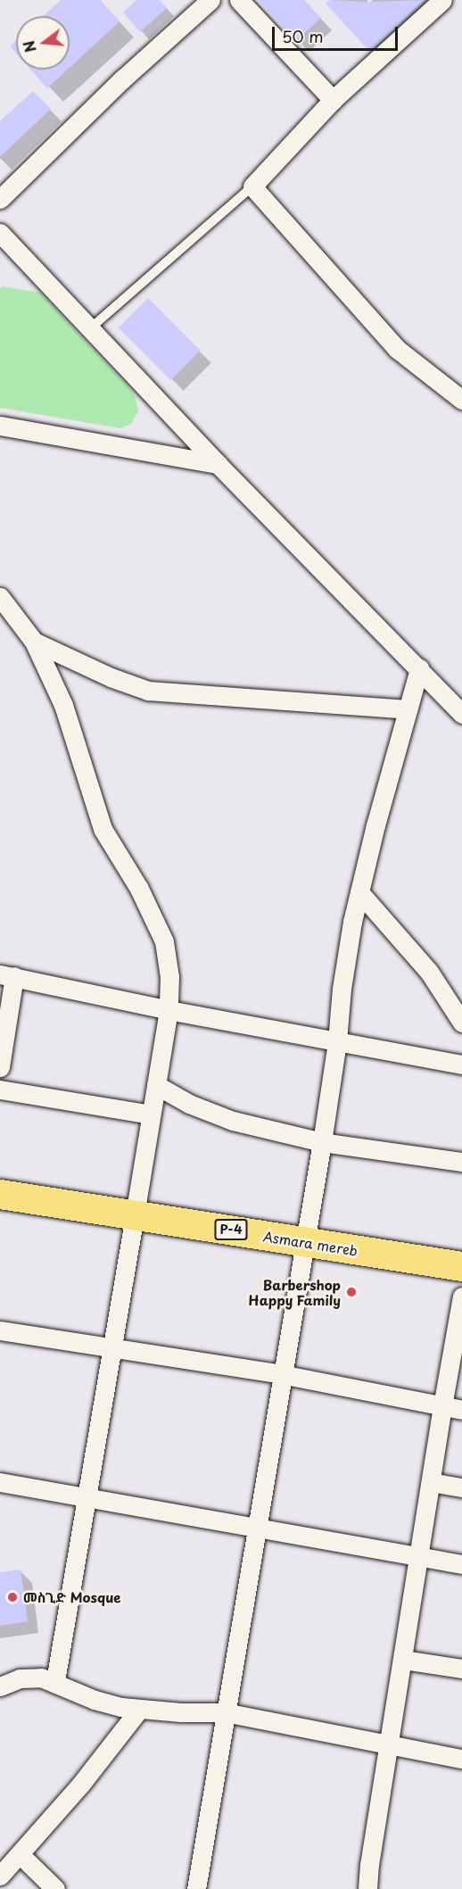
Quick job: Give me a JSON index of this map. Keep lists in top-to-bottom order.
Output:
{
  "streets": {
    "highway": ["P-4", "Asmara mereb"]
  },
  "places": ["Barbershop Happy Family", "መስጊድ Mosque"],
  "scale_bar": "50 m",
  "north": "left"
}
